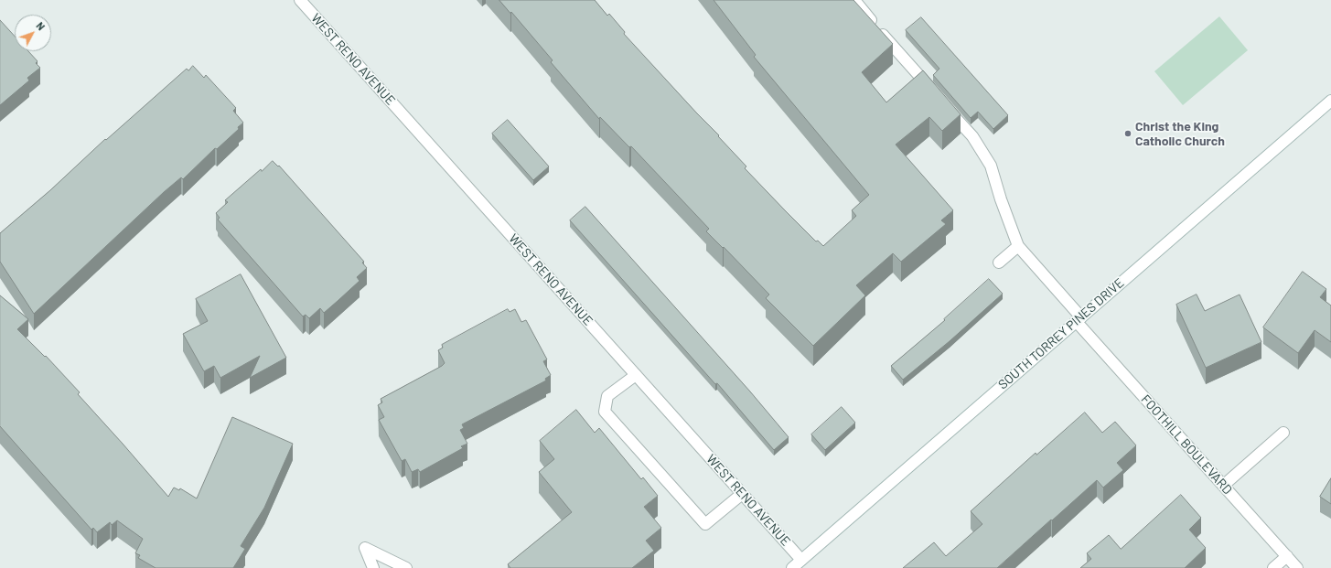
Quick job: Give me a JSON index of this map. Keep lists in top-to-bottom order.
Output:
{
  "streets": {
    "street": ["WEST RENO AVENUE", "SOUTH TORREY PINES DRIVE", "FOOTHILL BOULEVARD"]
  },
  "crossings": [
    ["WEST RENO AVENUE", "SOUTH TORREY PINES DRIVE"],
    ["SOUTH TORREY PINES DRIVE", "FOOTHILL BOULEVARD"]
  ],
  "places": ["Christ the King Catholic Church"],
  "north": "top right"
}
